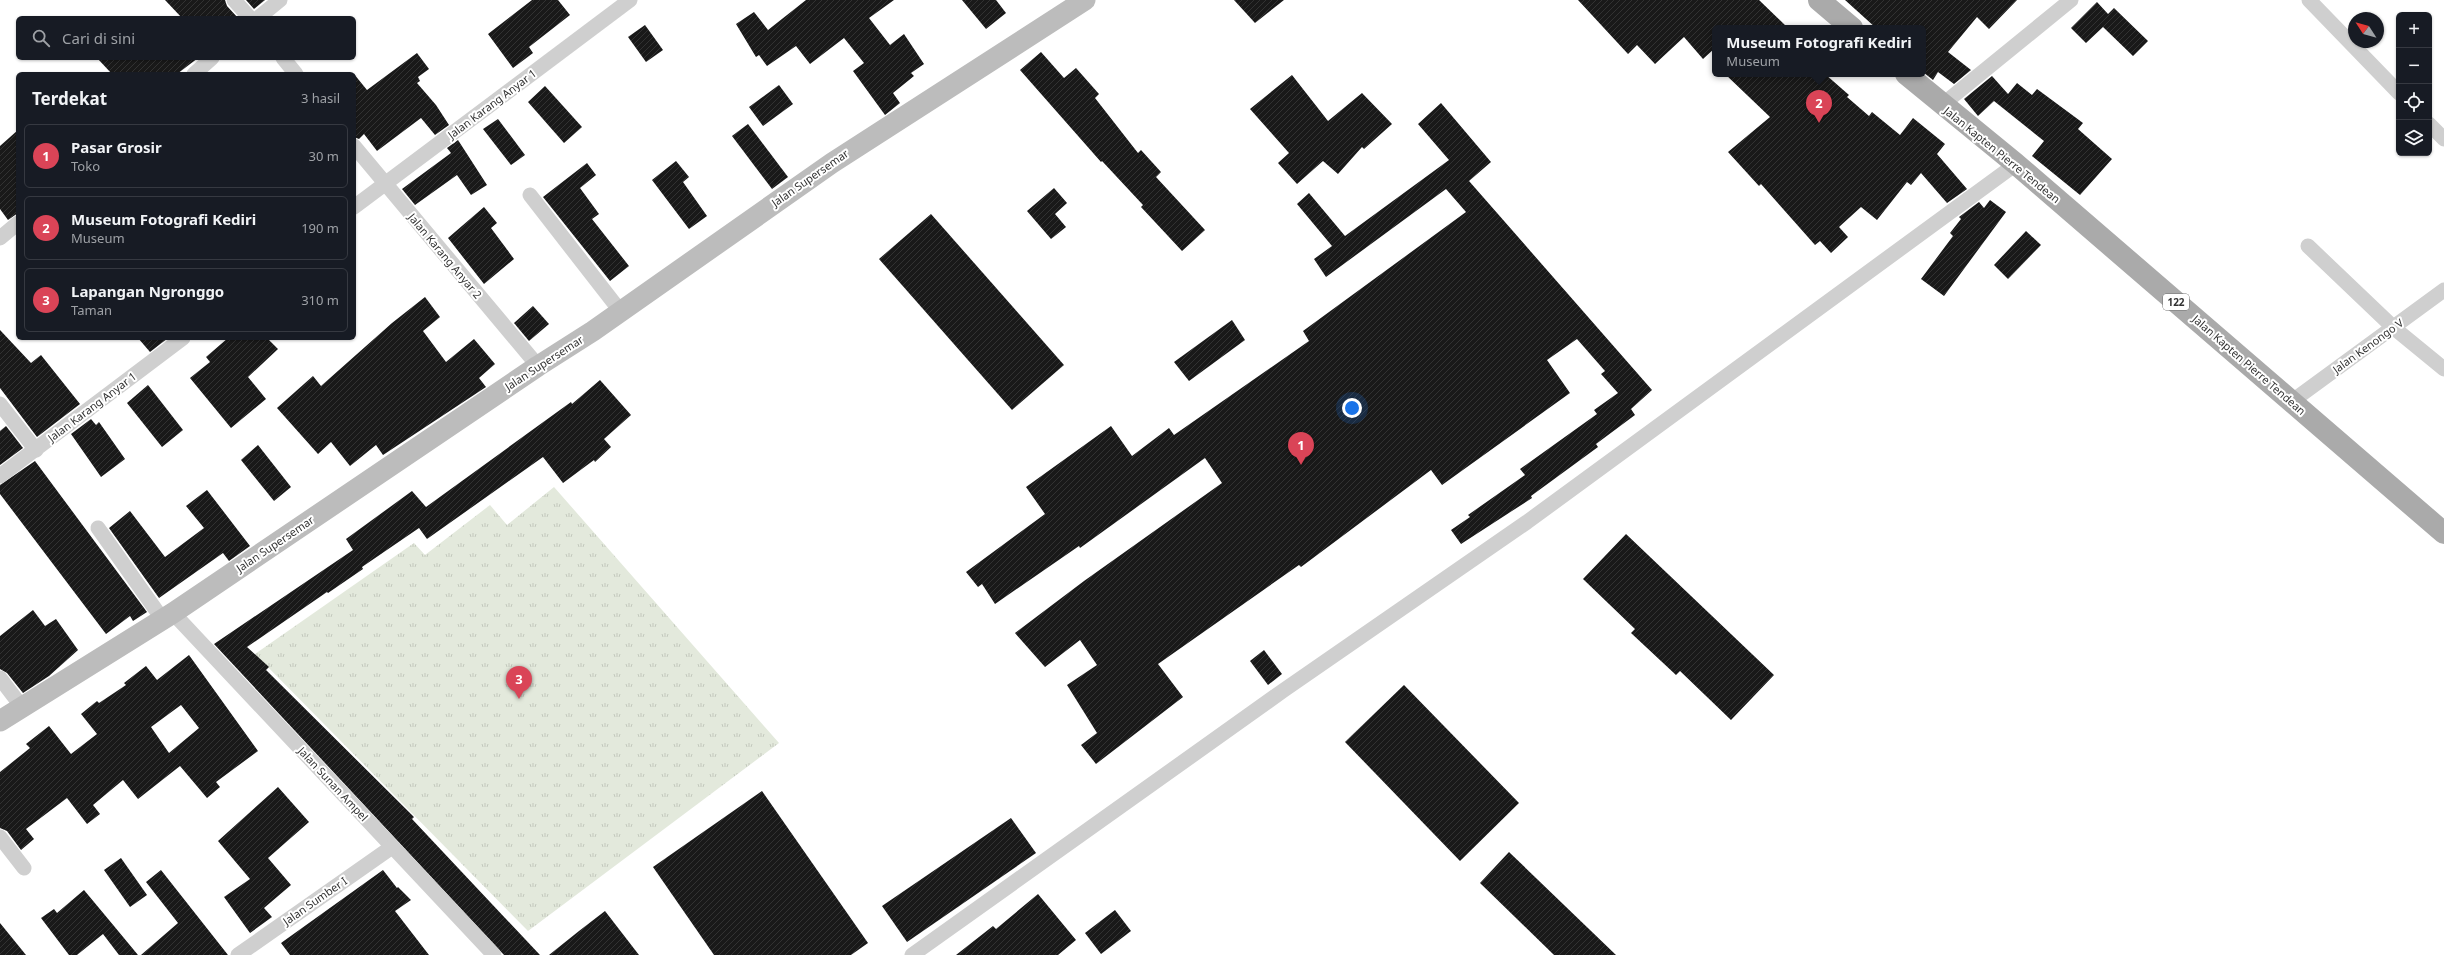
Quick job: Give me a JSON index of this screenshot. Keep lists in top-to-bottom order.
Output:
{
  "streets": {
    "main road": ["Jalan Kapten Pierre Tendean", "Jalan Supersemar", "122"],
    "street": [
      "Jalan Karang Anyar 1",
      "Jalan Karang Anyar 2",
      "Jalan Kenongo V",
      "Jalan Sunan Ampel",
      "Jalan Sumber I"
    ]
  },
  "crossings": [
    ["Jalan Karang Anyar 1", "Jalan Karang Anyar 2"],
    ["Jalan Kapten Pierre Tendean", "Jalan Kenongo V"],
    ["Jalan Supersemar", "Jalan Karang Anyar 2"],
    ["Jalan Supersemar", "Jalan Sunan Ampel"],
    ["Jalan Sunan Ampel", "Jalan Sumber I"]
  ],
  "north": "top left",
  "page": {
    "map_buttons": ["+", "−"],
    "search": "Cari di sini",
    "popup": ["Museum Fotografi Kediri", "Museum"],
    "heading": ["Terdekat", "3 hasil"],
    "pins": ["2", "1", "3"],
    "list": [
      {
        "mark": "1",
        "name": "Pasar Grosir",
        "note": "Toko",
        "value": "30 m"
      },
      {
        "mark": "2",
        "name": "Museum Fotografi Kediri",
        "note": "Museum",
        "value": "190 m"
      },
      {
        "mark": "3",
        "name": "Lapangan Ngronggo",
        "note": "Taman",
        "value": "310 m"
      }
    ]
  }
}
